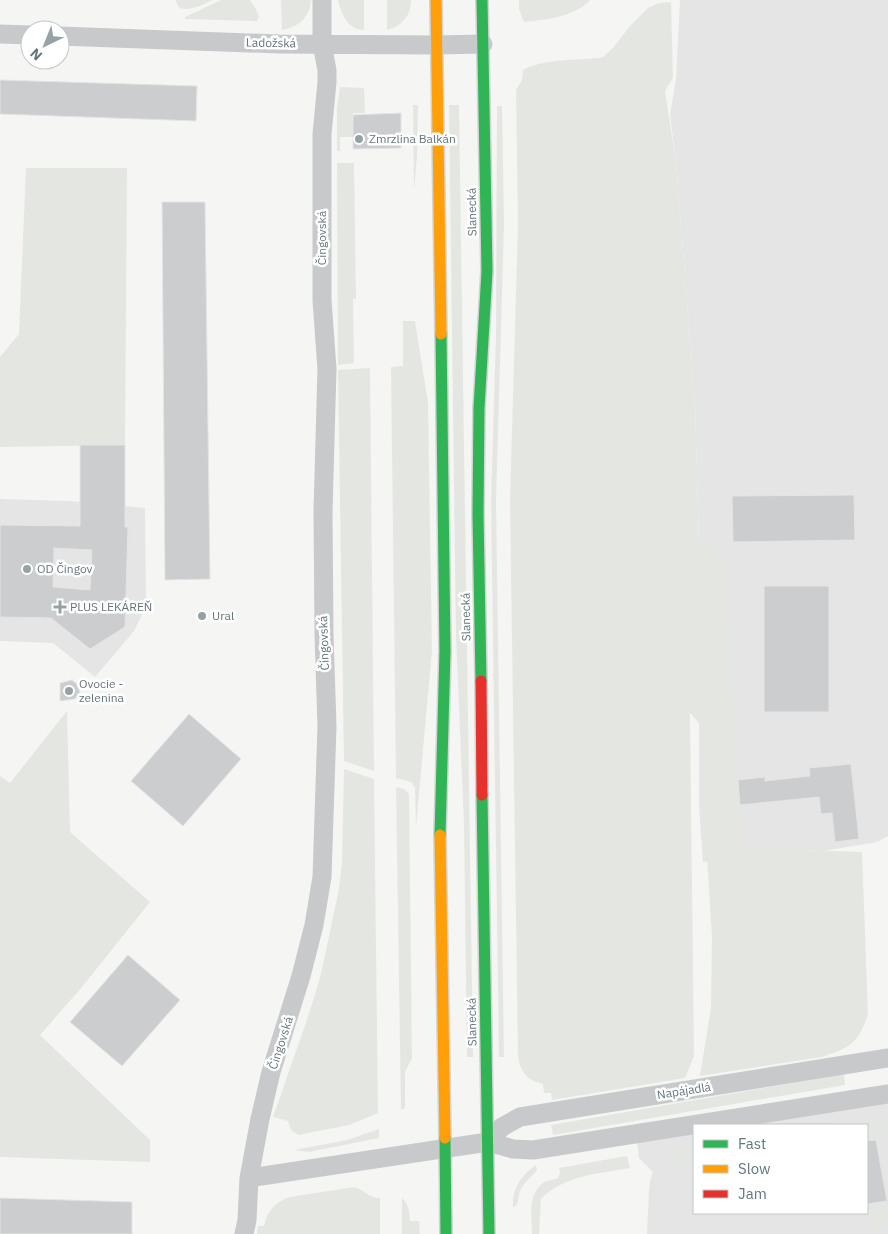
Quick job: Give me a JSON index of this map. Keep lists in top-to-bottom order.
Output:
{
  "streets": {
    "main road": ["Slanecká"],
    "street": ["Ladožská", "Čingovská", "Napájadlá"]
  },
  "crossings": [
    ["Ladožská", "Slanecká"],
    ["Ladožská", "Čingovská"],
    ["Slanecká", "Napájadlá"]
  ],
  "places": {
    "other": [
      "Zmrzlina Balkán",
      "OD Čingov",
      "Ural",
      "Ovocie - zelenina"
    ],
    "health": ["PLUS LEKÁREŇ"]
  },
  "legend": ["Fast", "Slow", "Jam"],
  "north": "bottom left"
}
